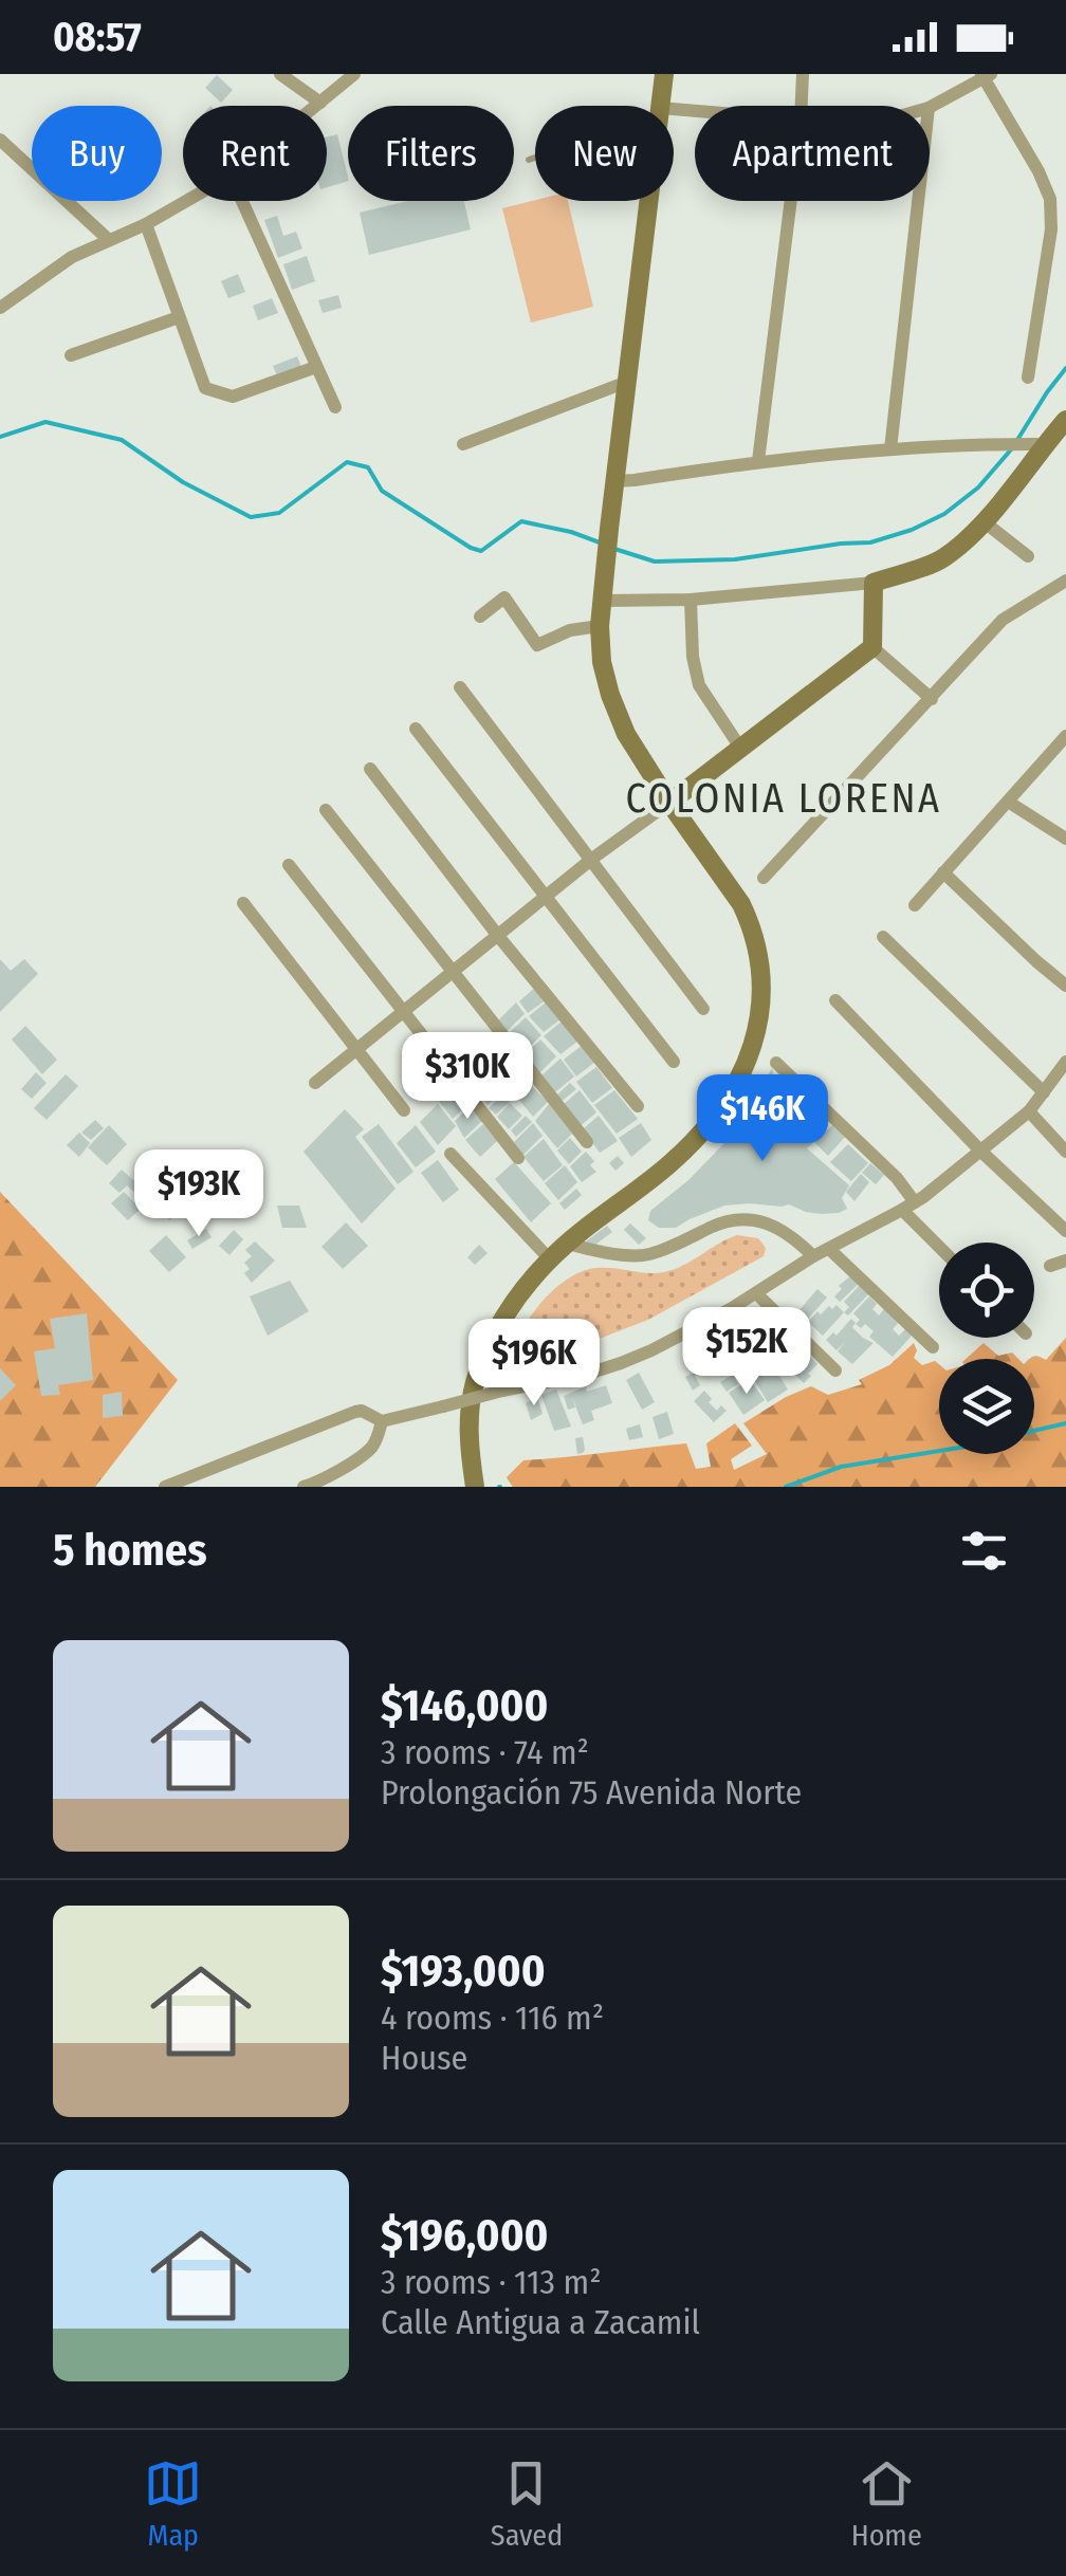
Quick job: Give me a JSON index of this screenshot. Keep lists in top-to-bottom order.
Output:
{
  "districts": ["COLONIA LORENA"],
  "page": {
    "status": "08:57",
    "chip": [
      "Buy",
      "Rent",
      "Filters",
      "New",
      "Apartment"
    ],
    "price": [
      "$310K",
      "$146K",
      "$193K",
      "$152K",
      "$196K"
    ],
    "heading": "5 homes",
    "list": [
      {
        "name": "$146,000",
        "note": "3 rooms · 74 m² · Prolongación 75 Avenida Norte"
      },
      {
        "name": "$193,000",
        "note": "4 rooms · 116 m² · House"
      },
      {
        "name": "$196,000",
        "note": "3 rooms · 113 m² · Calle Antigua a Zacamil"
      }
    ],
    "tabs": ["Map", "Saved", "Home"]
  }
}
